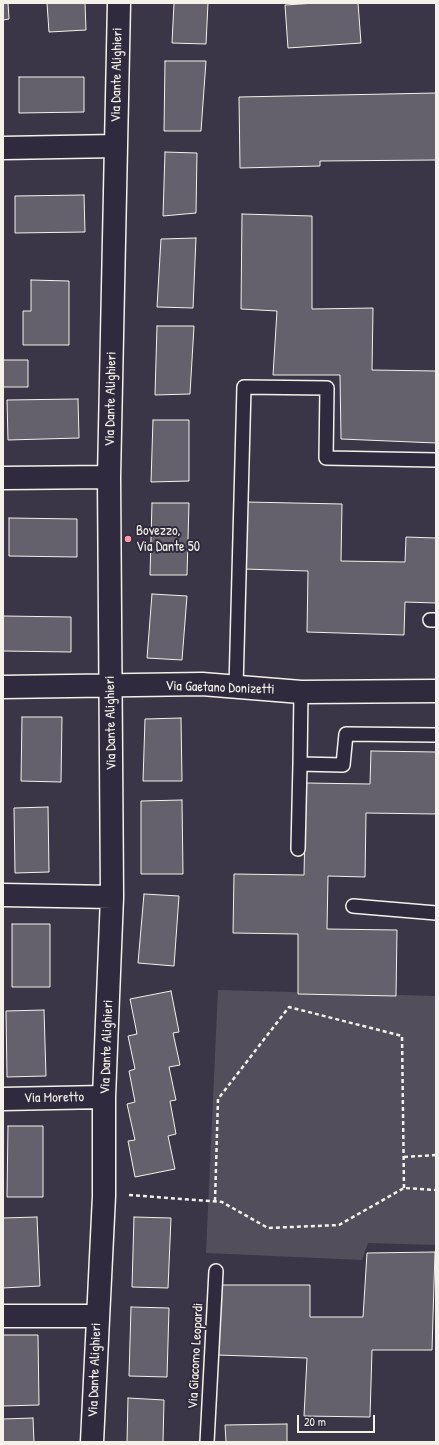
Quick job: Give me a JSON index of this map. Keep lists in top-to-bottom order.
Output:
{
  "streets": {
    "street": ["Via Dante Alighieri", "Via Gaetano Donizetti", "Via Moretto"],
    "lane": ["Via Giacomo Leopardi"]
  },
  "crossings": [
    ["Via Dante Alighieri", "Via Gaetano Donizetti"],
    ["Via Dante Alighieri", "Via Moretto"]
  ],
  "places": ["Bovezzo, Via Dante 50"],
  "scale_bar": "20 m"
}
